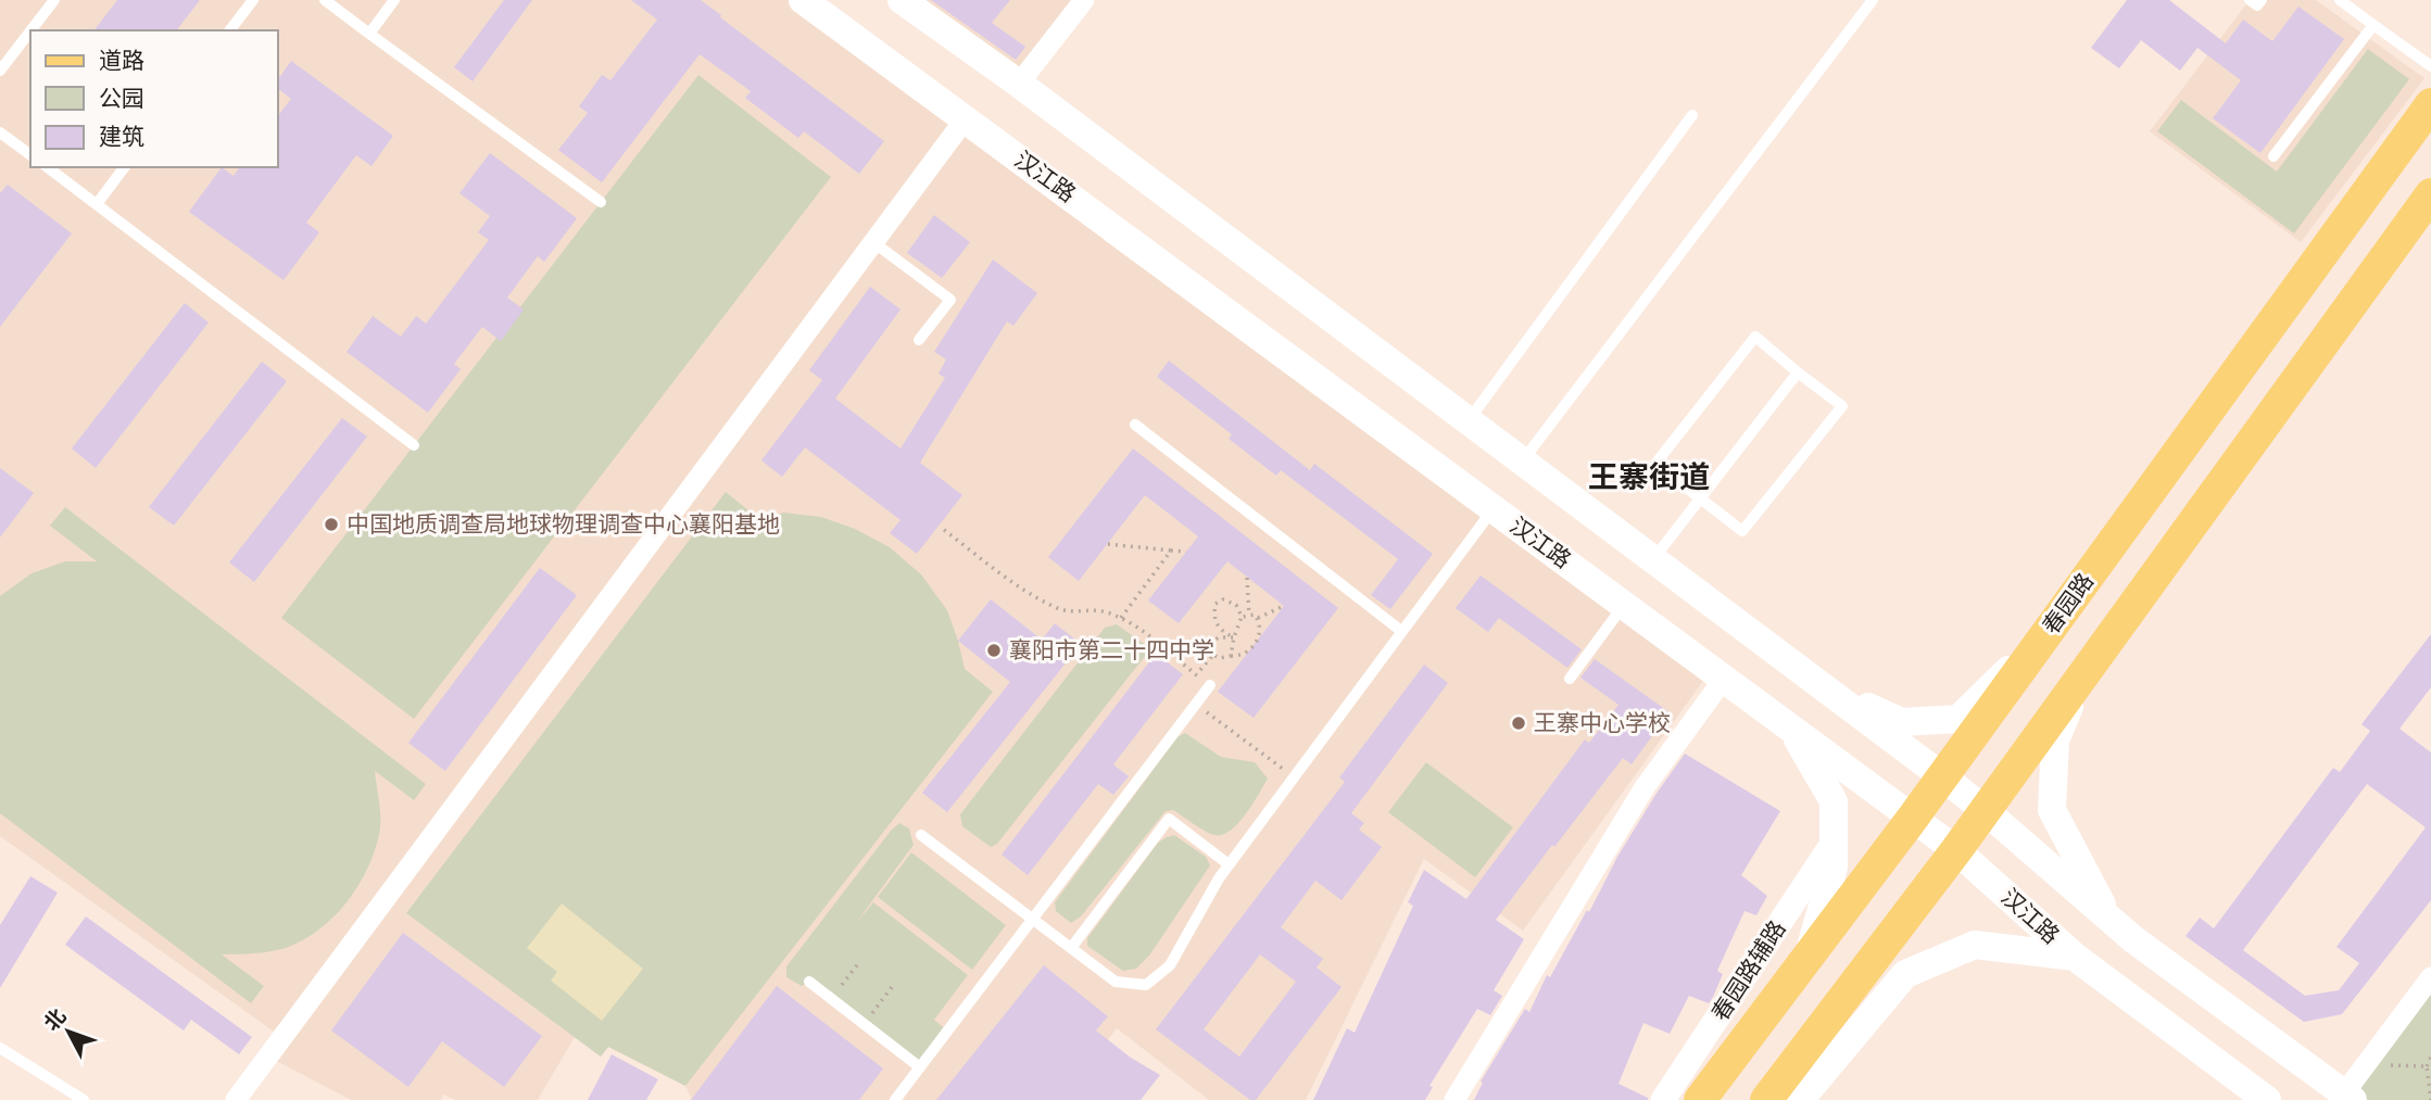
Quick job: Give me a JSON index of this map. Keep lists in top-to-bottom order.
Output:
{
  "streets": {
    "main road": ["汉江路", "春园路"],
    "street": ["春园路辅路"]
  },
  "crossings": [
    ["汉江路", "春园路"]
  ],
  "districts": ["王寨街道"],
  "places": ["中国地质调查局地球物理调查中心襄阳基地", "襄阳市第二十四中学", "王寨中心学校"],
  "legend": ["道路", "公园", "建筑"],
  "north": "top left"
}
